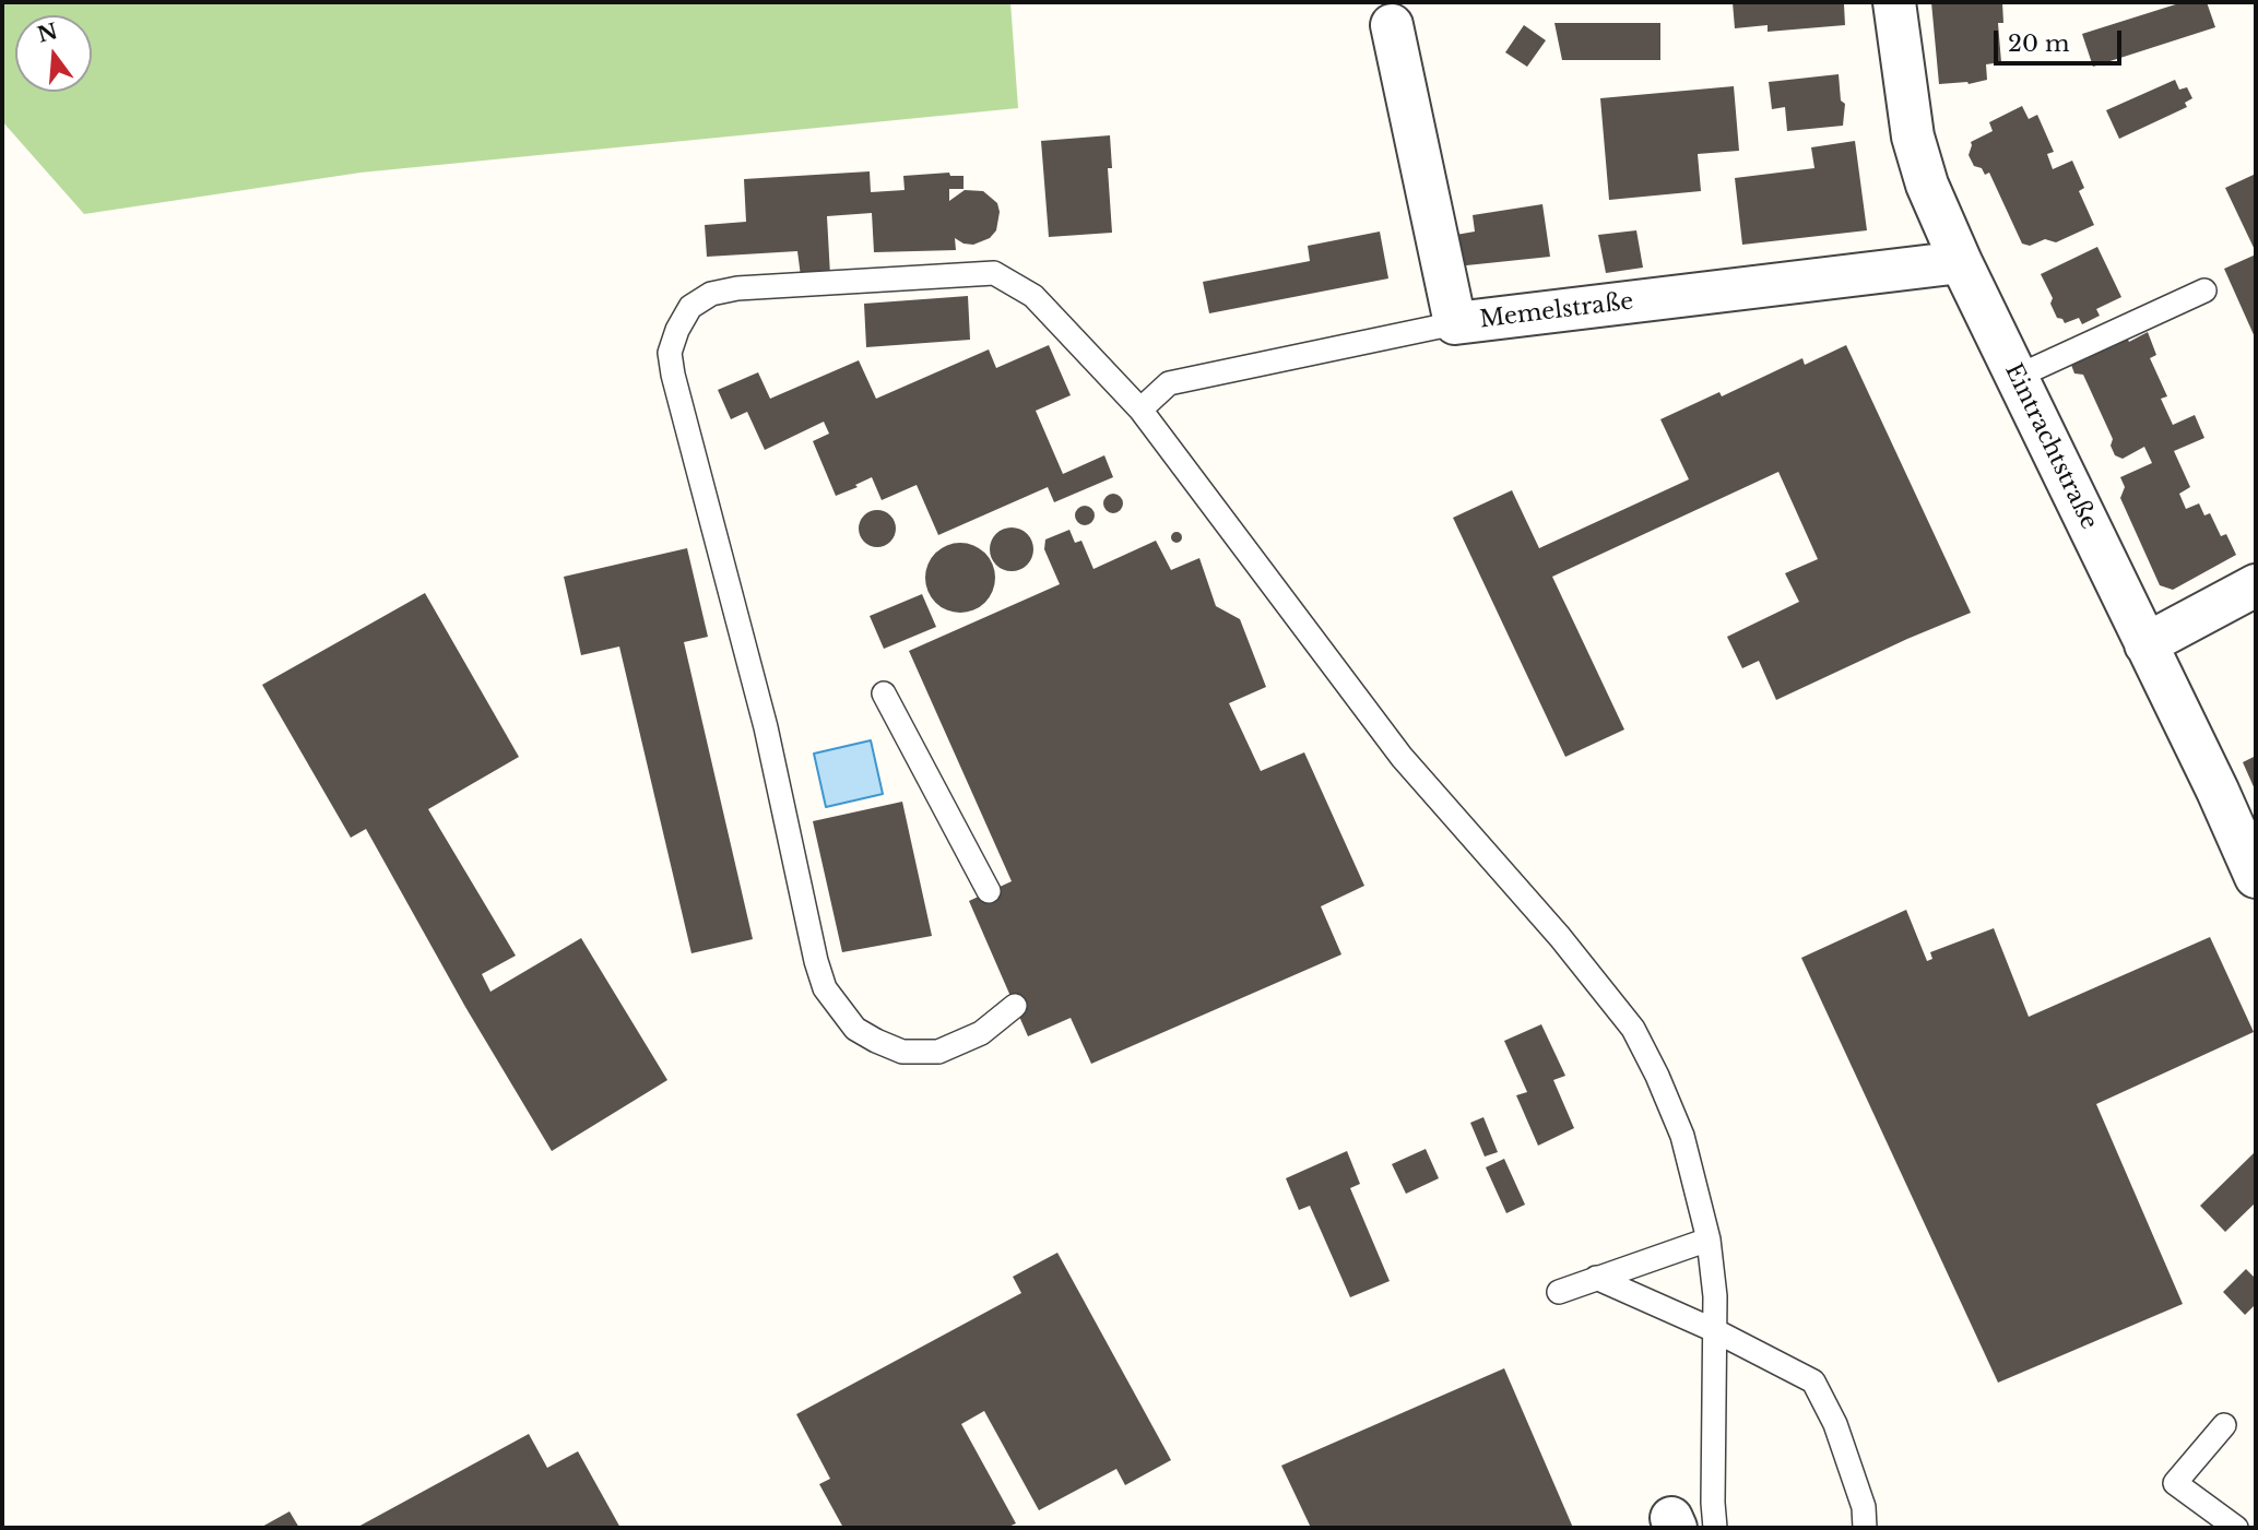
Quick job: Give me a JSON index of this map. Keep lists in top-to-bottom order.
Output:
{
  "streets": {
    "street": ["Memelstraße", "Eintrachtstraße"]
  },
  "crossings": [
    ["Memelstraße", "Eintrachtstraße"]
  ],
  "scale_bar": "20 m",
  "north": "top"
}
